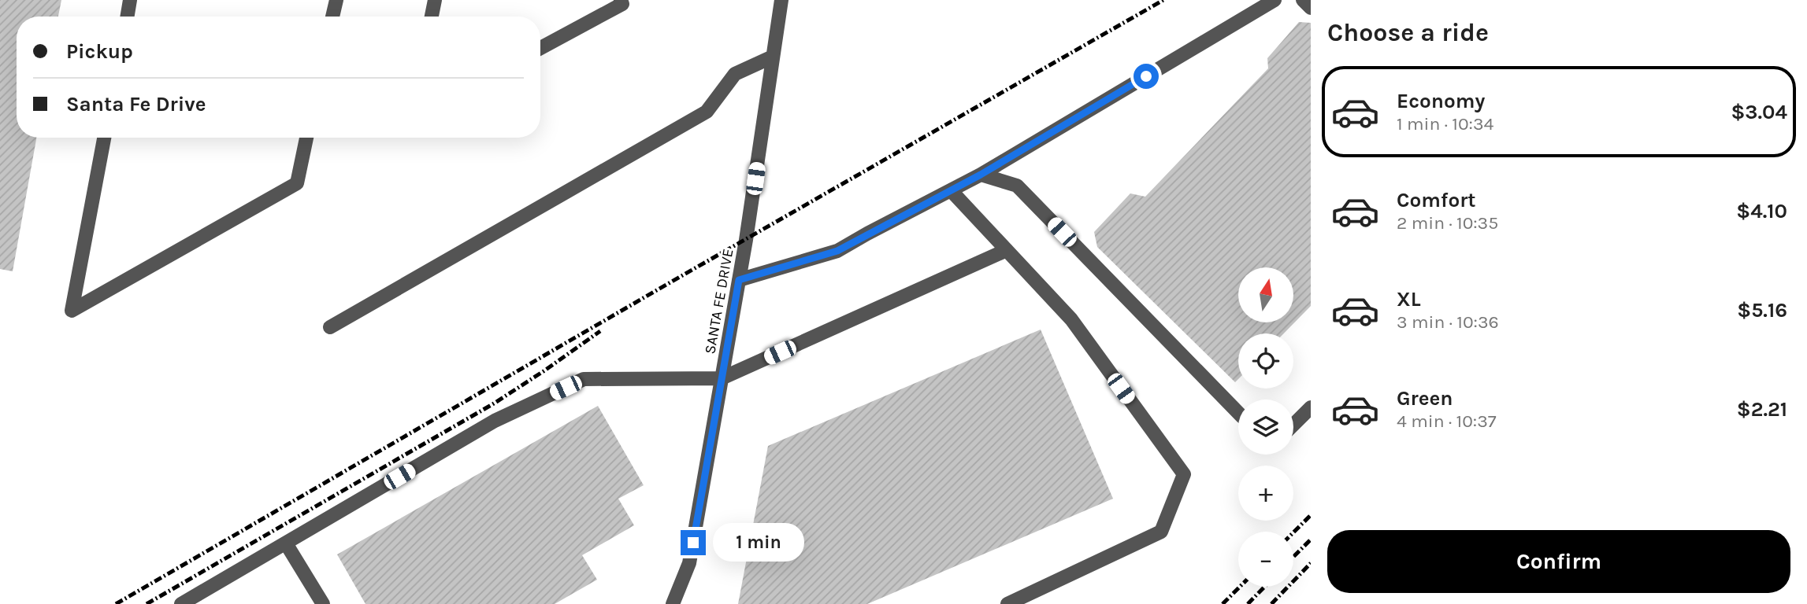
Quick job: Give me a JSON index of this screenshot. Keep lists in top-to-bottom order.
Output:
{
  "streets": {
    "street": ["SANTA FE DRIVE"]
  },
  "north": "top",
  "page": {
    "heading": "Choose a ride",
    "banner": ["Pickup", "Santa Fe Drive"],
    "list": [
      {
        "name": "Economy",
        "note": "1 min · 10:34",
        "value": "$3.04"
      },
      {
        "name": "Comfort",
        "note": "2 min · 10:35",
        "value": "$4.10"
      },
      {
        "name": "XL",
        "note": "3 min · 10:36",
        "value": "$5.16"
      },
      {
        "name": "Green",
        "note": "4 min · 10:37",
        "value": "$2.21"
      }
    ],
    "map_buttons": ["+", "−"],
    "buttons": "Confirm",
    "bubble": "1 min"
  }
}
